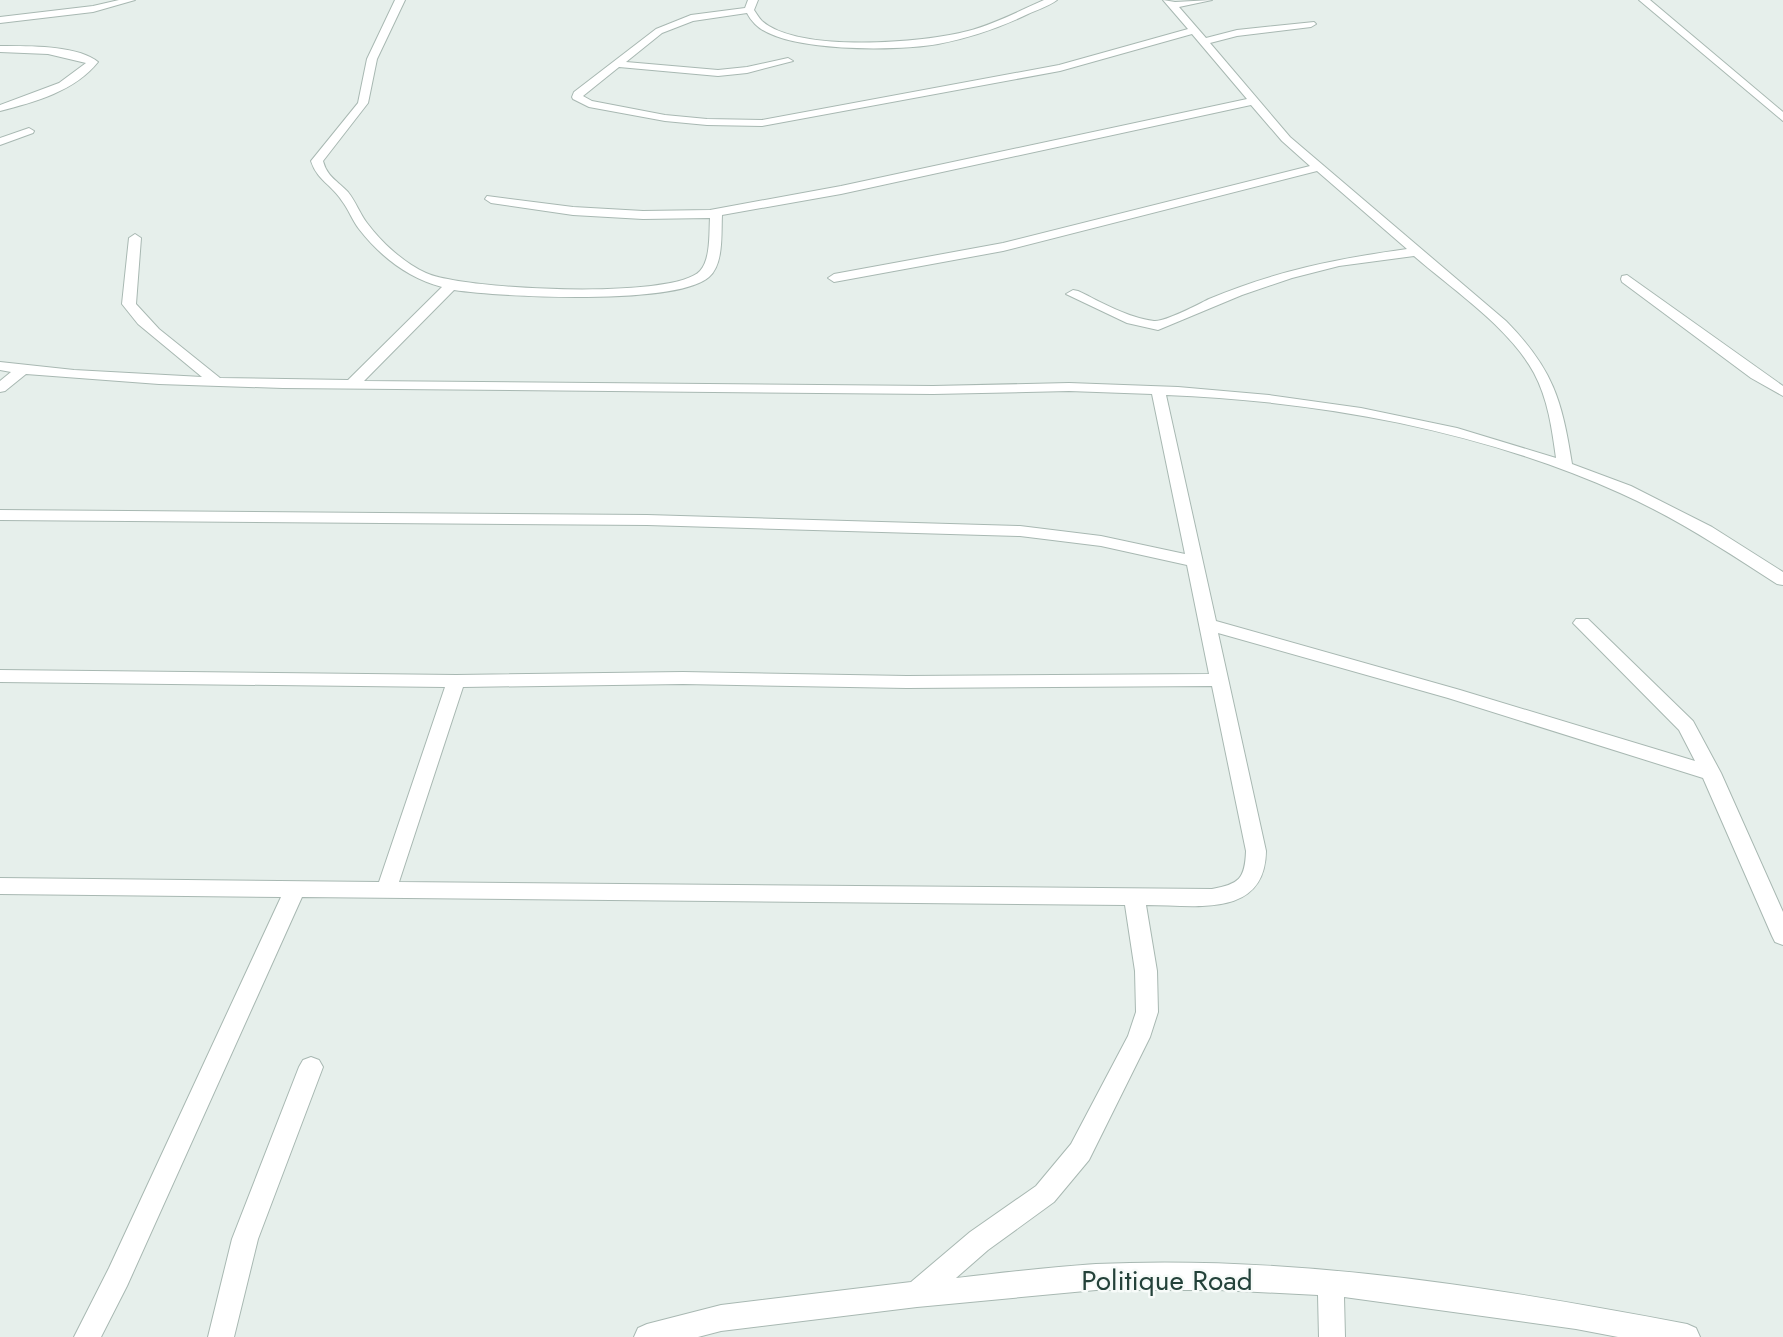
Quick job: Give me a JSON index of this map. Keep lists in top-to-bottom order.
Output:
{
  "streets": {
    "street": ["Politique Road"]
  }
}
